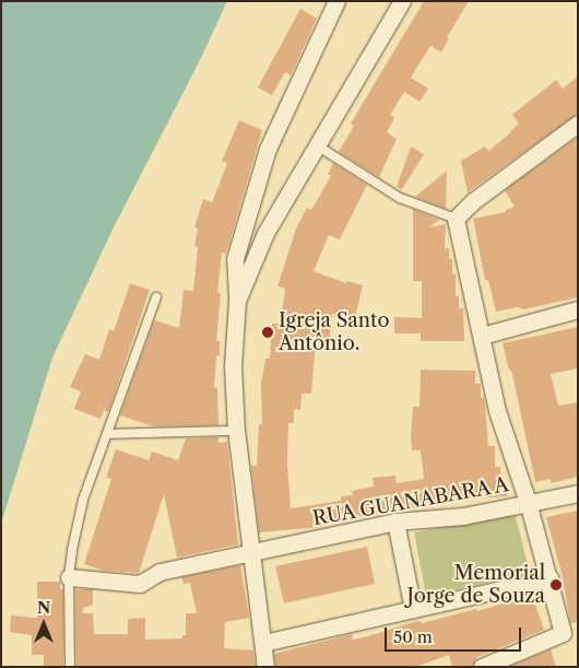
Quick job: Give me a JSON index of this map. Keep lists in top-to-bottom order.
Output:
{
  "streets": {
    "street": ["RUA GUANABARA A"]
  },
  "places": ["Igreja Santo Antônio.", "Memorial Jorge de Souza"],
  "scale_bar": "50 m",
  "north": "top"
}
